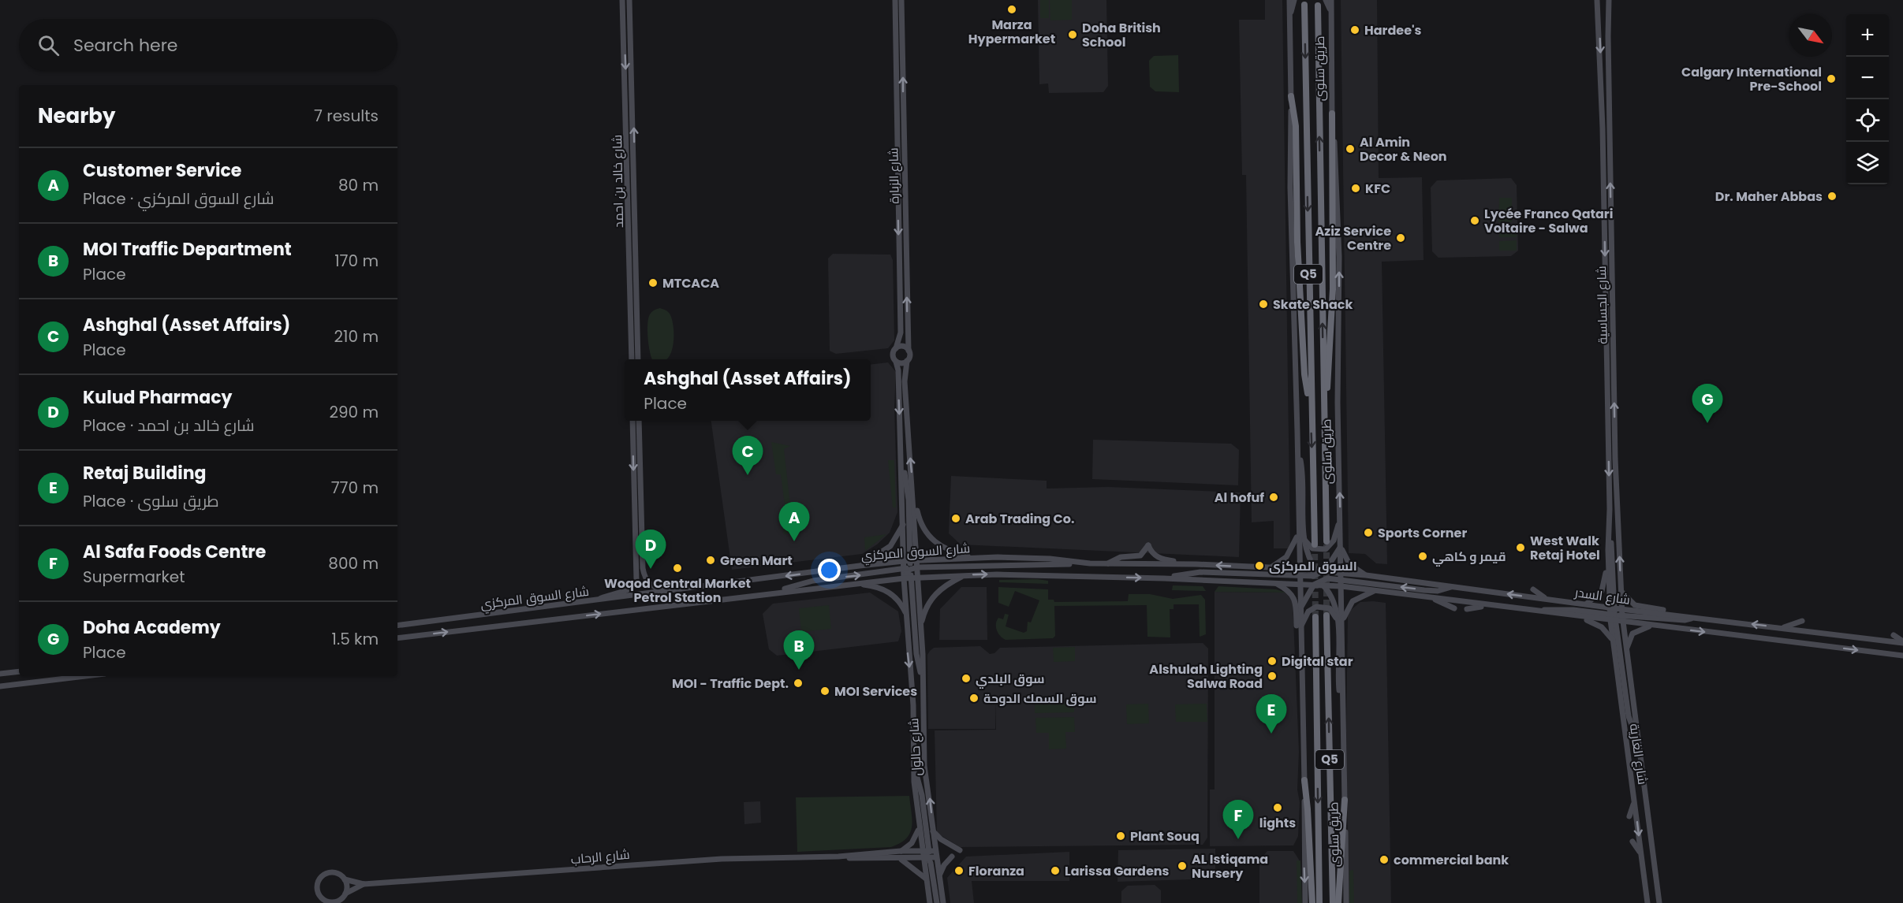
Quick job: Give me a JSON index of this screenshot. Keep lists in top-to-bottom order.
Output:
{
  "streets": {
    "highway": ["طريق سلوى", "Q5"],
    "main road": [
      "شارع الزبارة",
      "شارع خالد بن احمد",
      "شارع الجساسية",
      "شارع السوق المركزي",
      "شارع السدر",
      "شارع حالول",
      "شارع الغارية",
      "شارع الرحاب"
    ]
  },
  "crossings": [
    ["طريق سلوى", "شارع السدر"],
    ["شارع الجساسية", "شارع السدر"],
    ["شارع الجساسية", "شارع الغارية"],
    ["شارع السوق المركزي", "شارع السدر"],
    ["شارع السوق المركزي", "شارع حالول"],
    ["شارع السدر", "شارع الغارية"],
    ["شارع حالول", "شارع الرحاب"]
  ],
  "places": [
    "Marza Hypermarket",
    "Hardee's",
    "Doha British School",
    "Calgary International Pre-School",
    "Al Amin Decor & Neon",
    "KFC",
    "Dr. Maher Abbas",
    "Lycée Franco Qatari Voltaire - Salwa",
    "Aziz Service Centre",
    "MTCACA",
    "Skate Shack",
    "Al hofuf",
    "Arab Trading Co.",
    "Sports Corner",
    "West Walk Retaj Hotel",
    "قيمر و كاهي",
    "Green Mart",
    "السوق المركزى",
    "Woqod Central Market Petrol Station",
    "Digital star",
    "Alshulah Lighting Salwa Road",
    "سوق البلدي",
    "MOI - Traffic Dept.",
    "MOI Services",
    "سوق السمك الدوحة",
    "lights",
    "Plant Souq",
    "commercial bank",
    "AL Istiqama Nursery",
    "Floranza",
    "Larissa Gardens"
  ],
  "north": "bottom right",
  "page": {
    "map_buttons": ["+", "−"],
    "search": "Search here",
    "heading": ["Nearby", "7 results"],
    "list": [
      {
        "mark": "A",
        "name": "Customer Service",
        "note": "Place · شارع السوق المركزي",
        "value": "80 m"
      },
      {
        "mark": "B",
        "name": "MOI Traffic Department",
        "note": "Place",
        "value": "170 m"
      },
      {
        "mark": "C",
        "name": "Ashghal (Asset Affairs)",
        "note": "Place",
        "value": "210 m"
      },
      {
        "mark": "D",
        "name": "Kulud Pharmacy",
        "note": "Place · شارع خالد بن احمد",
        "value": "290 m"
      },
      {
        "mark": "E",
        "name": "Retaj Building",
        "note": "Place · طريق سلوى",
        "value": "770 m"
      },
      {
        "mark": "F",
        "name": "Al Safa Foods Centre",
        "note": "Supermarket",
        "value": "800 m"
      },
      {
        "mark": "G",
        "name": "Doha Academy",
        "note": "Place",
        "value": "1.5 km"
      }
    ],
    "popup": ["Ashghal (Asset Affairs)", "Place"],
    "pins": [
      "G",
      "C",
      "A",
      "D",
      "B",
      "E",
      "F"
    ]
  }
}
